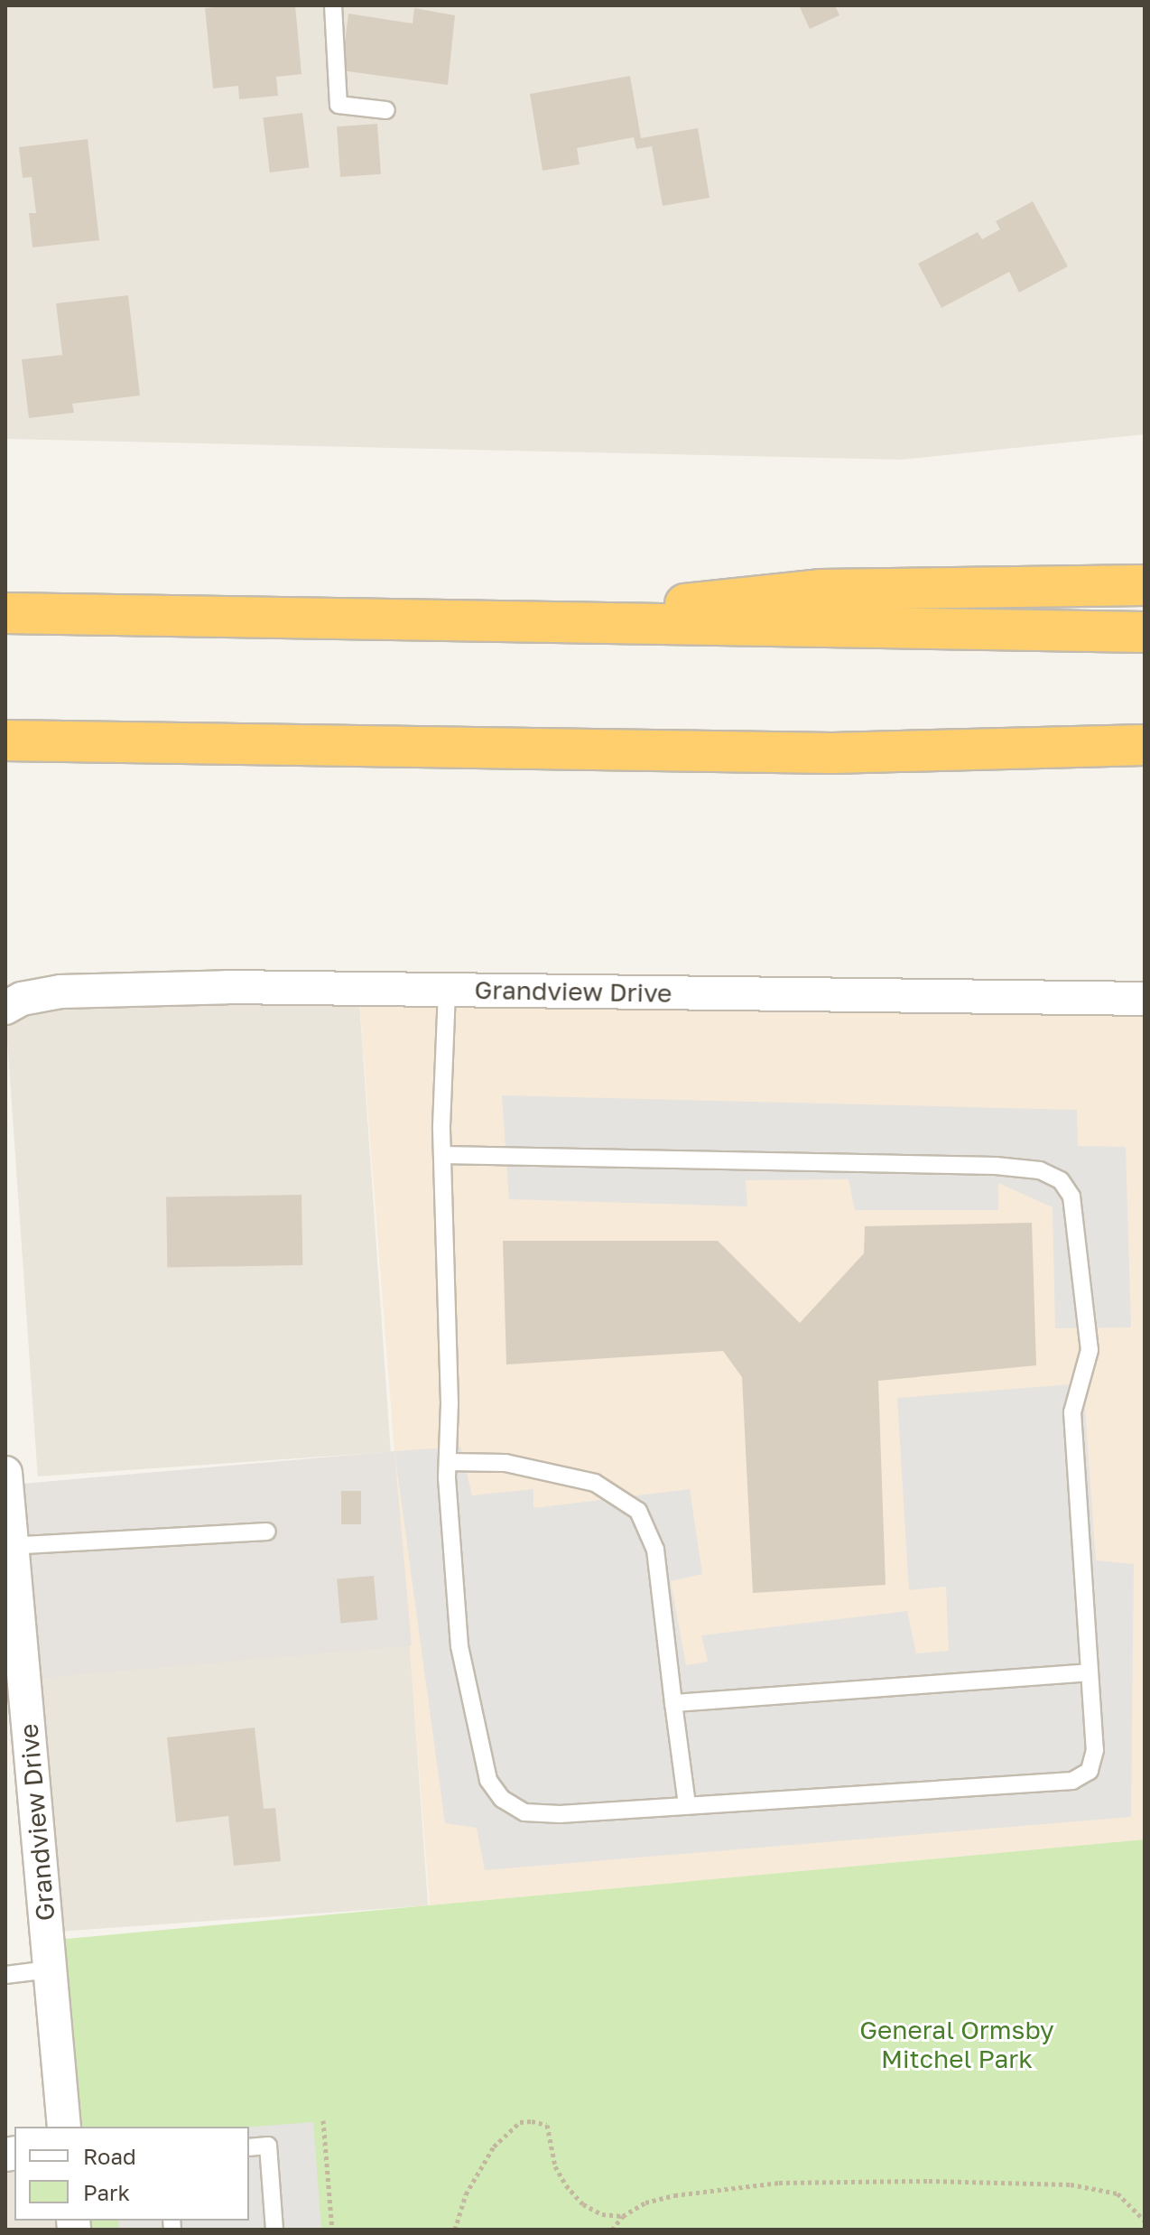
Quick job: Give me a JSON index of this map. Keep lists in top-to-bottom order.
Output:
{
  "streets": {
    "street": ["Grandview Drive"]
  },
  "parks": ["General Ormsby Mitchel Park"],
  "legend": ["Road", "Park"]
}
